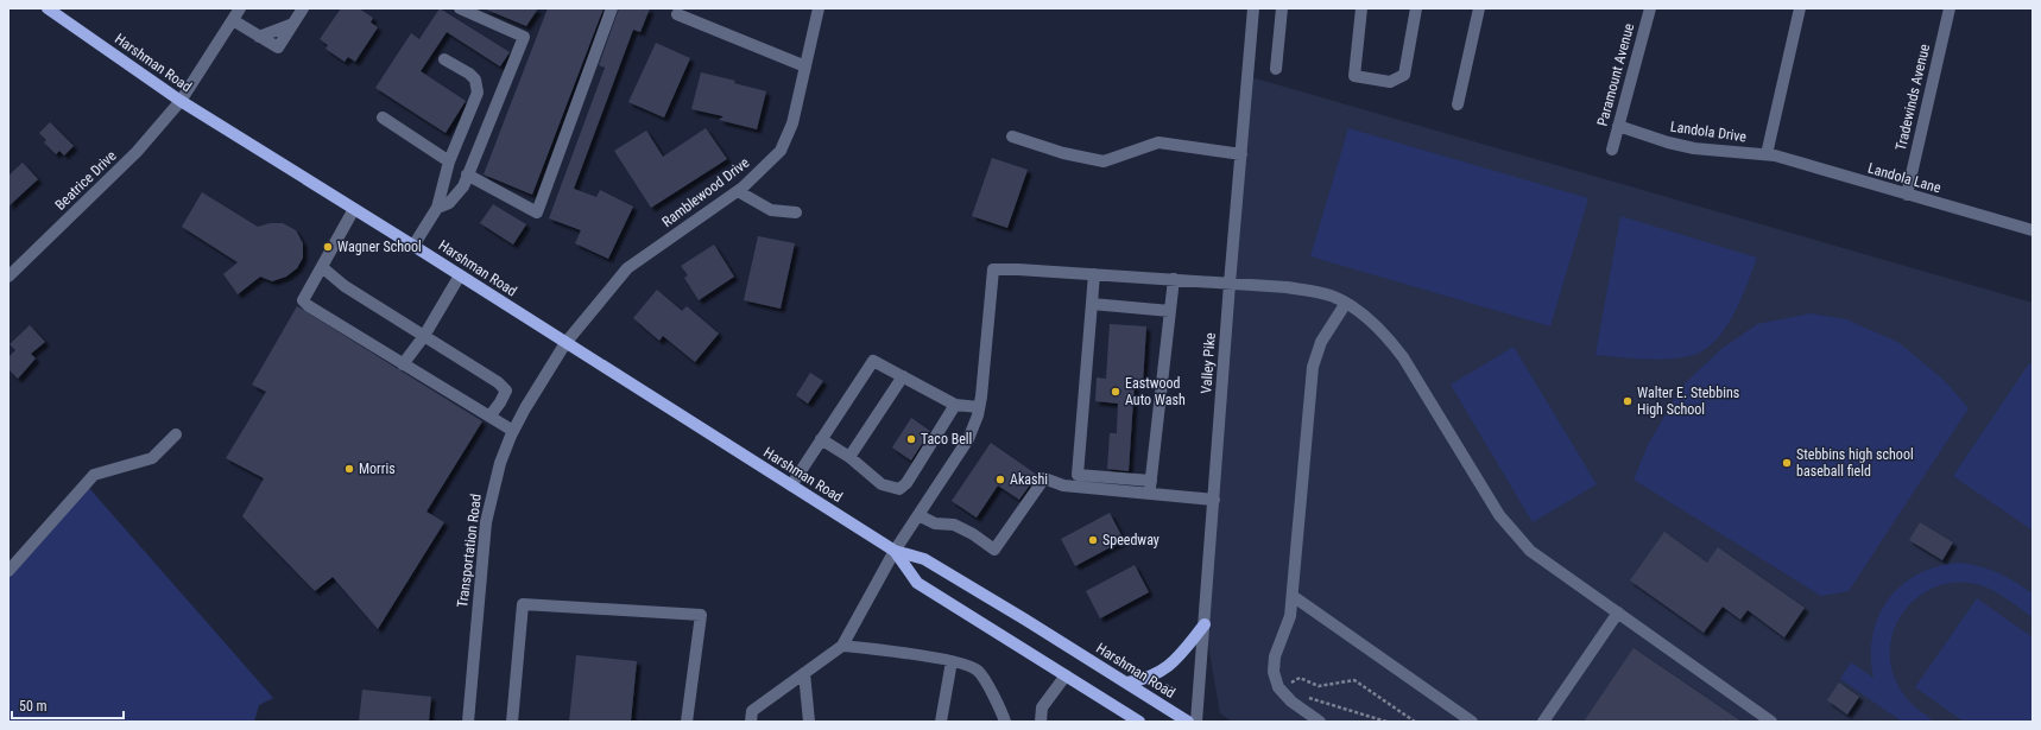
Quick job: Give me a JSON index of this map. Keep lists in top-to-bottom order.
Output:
{
  "streets": {
    "main road": ["Harshman Road"],
    "street": [
      "Paramount Avenue",
      "Tradewinds Avenue",
      "Landola Drive",
      "Landola Lane",
      "Beatrice Drive",
      "Ramblewood Drive",
      "Valley Pike",
      "Transportation Road"
    ]
  },
  "crossings": [
    ["Harshman Road", "Beatrice Drive"],
    ["Harshman Road", "Ramblewood Drive"],
    ["Harshman Road", "Transportation Road"],
    ["Paramount Avenue", "Landola Drive"],
    ["Tradewinds Avenue", "Landola Lane"],
    ["Landola Drive", "Landola Lane"],
    ["Ramblewood Drive", "Transportation Road"]
  ],
  "places": [
    "Wagner School",
    "Eastwood Auto Wash",
    "Walter E. Stebbins High School",
    "Taco Bell",
    "Stebbins high school baseball field",
    "Morris",
    "Akashi",
    "Speedway"
  ],
  "scale_bar": "50 m"
}
